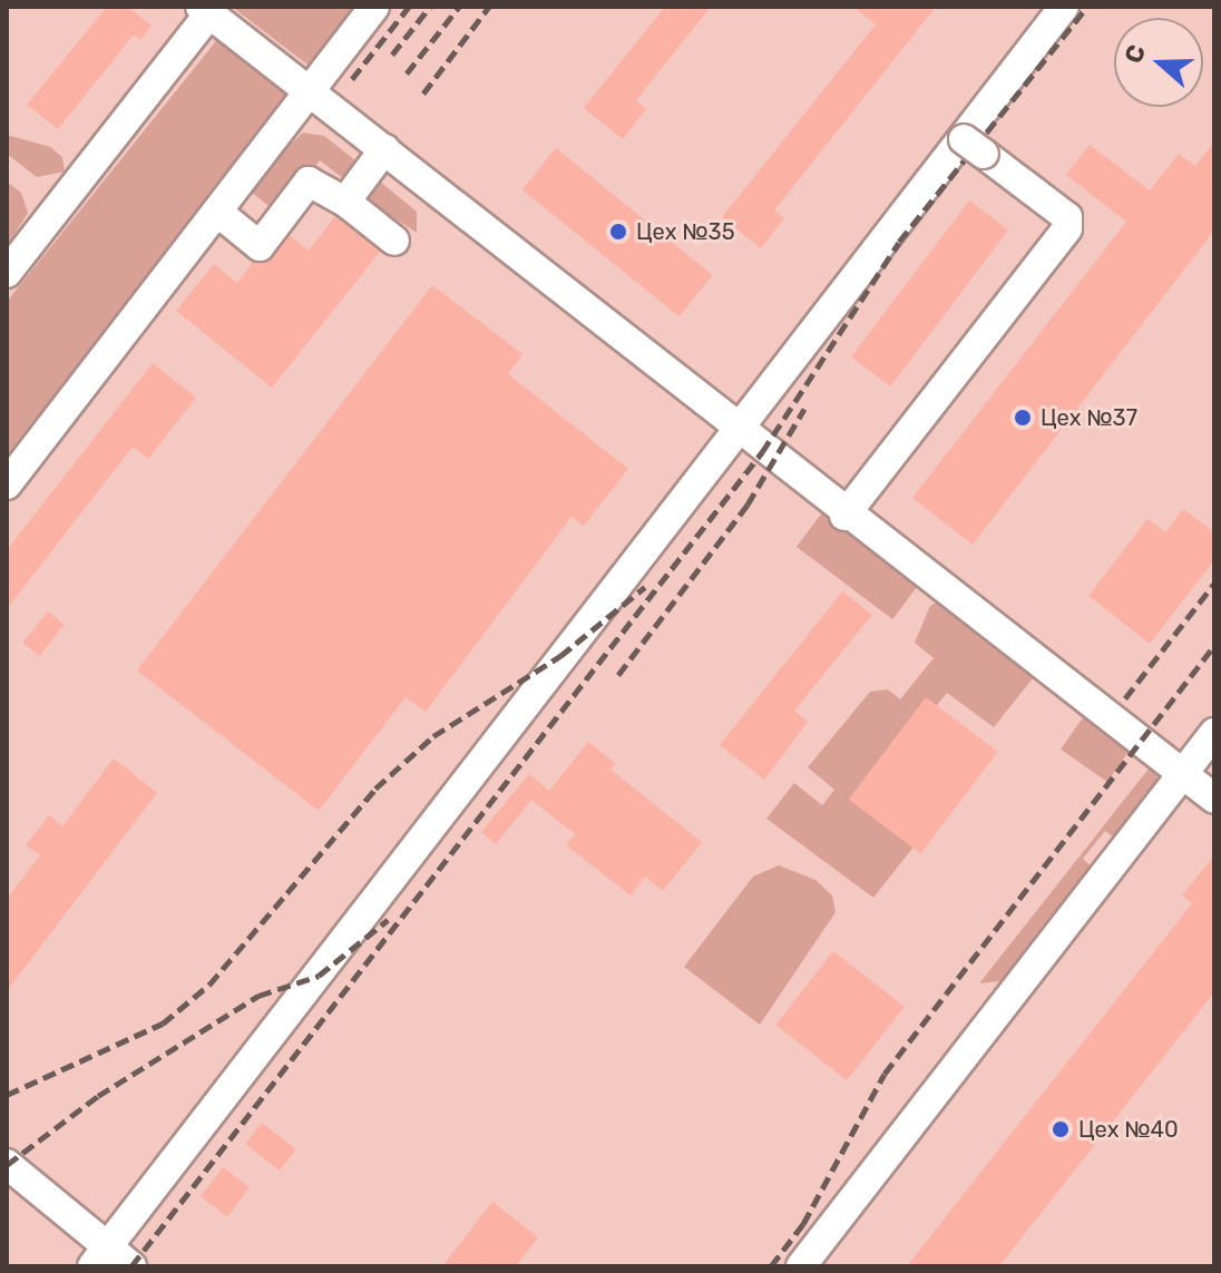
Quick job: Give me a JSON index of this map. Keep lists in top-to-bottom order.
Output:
{
  "places": ["Цех №35", "Цех №37", "Цех №40"],
  "north": "left"
}
